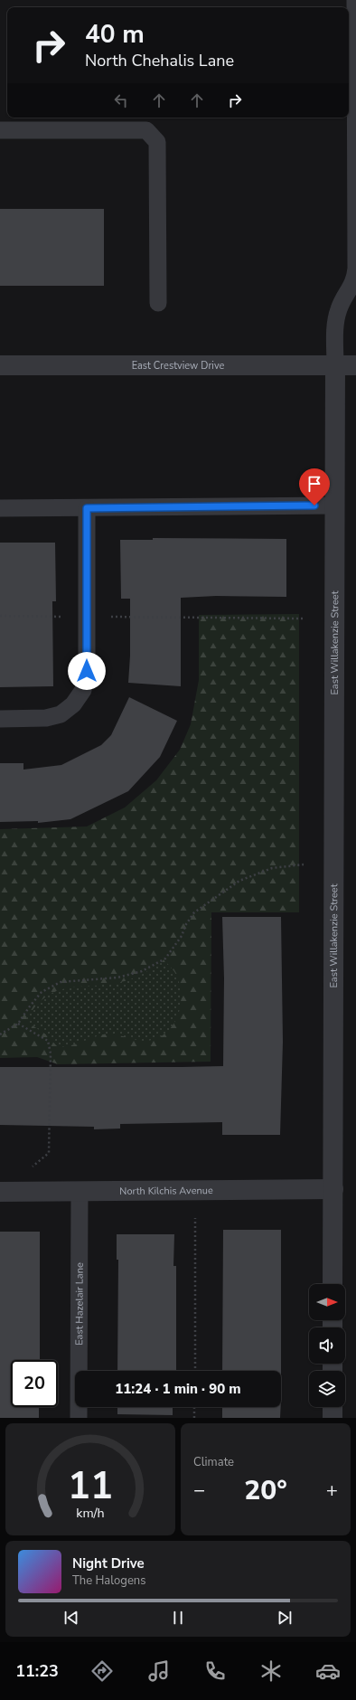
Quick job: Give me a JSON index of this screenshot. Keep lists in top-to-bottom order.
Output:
{
  "streets": {
    "street": ["East Crestview Drive", "East Willakenzie Street", "North Kilchis Avenue"],
    "lane": ["East Hazelair Lane"]
  },
  "crossings": [
    ["East Crestview Drive", "East Willakenzie Street"],
    ["East Willakenzie Street", "North Kilchis Avenue"],
    ["North Kilchis Avenue", "East Hazelair Lane"]
  ],
  "north": "right",
  "page": {
    "turn": ["40 m", "North Chehalis Lane"],
    "limit": "20",
    "trip": "11:24 · 1 min · 90 m",
    "tile": "Climate",
    "heat": ["−", "20°", "+"],
    "song": ["Night Drive", "The Halogens"],
    "tabs": "11:23",
    "gauge": ["11", "km/h"]
  }
}
